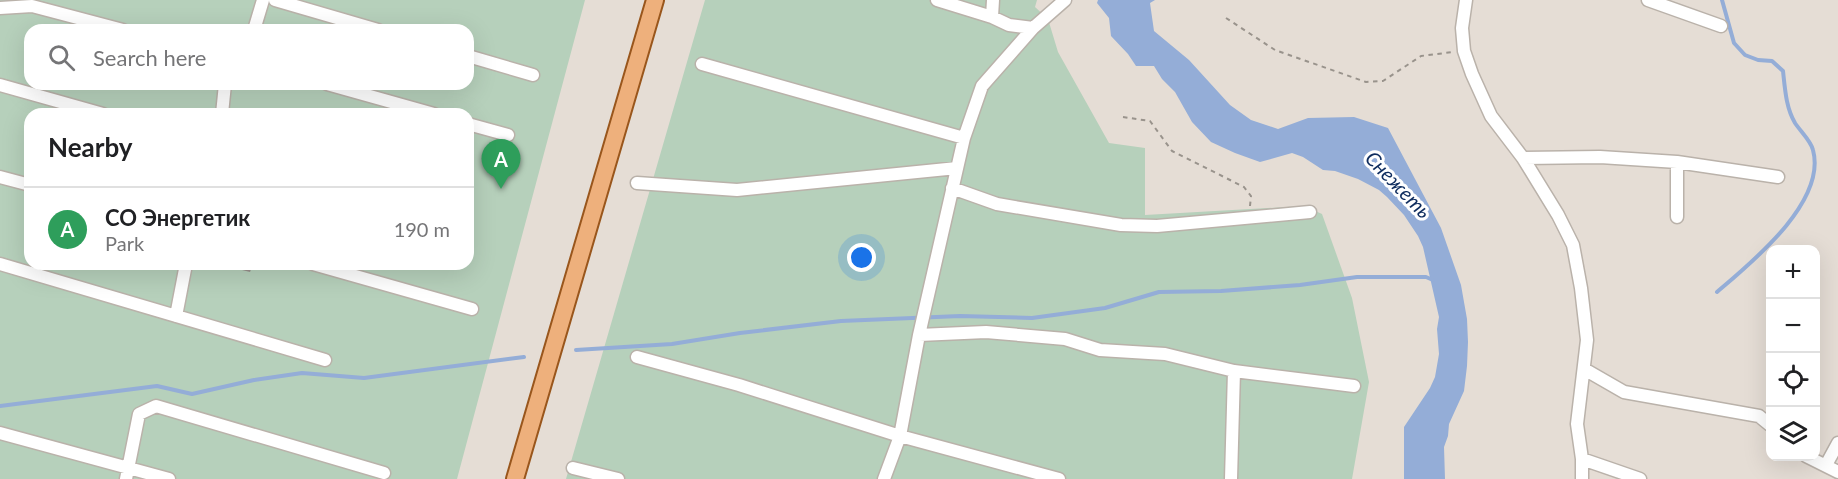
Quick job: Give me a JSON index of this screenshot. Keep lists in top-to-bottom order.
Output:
{
  "water": ["Снежеть"],
  "page": {
    "search": "Search here",
    "heading": "Nearby",
    "pins": "A",
    "list": [
      {
        "mark": "A",
        "name": "СО Энергетик",
        "note": "Park",
        "value": "190 m"
      }
    ],
    "map_buttons": ["+", "−"]
  }
}
